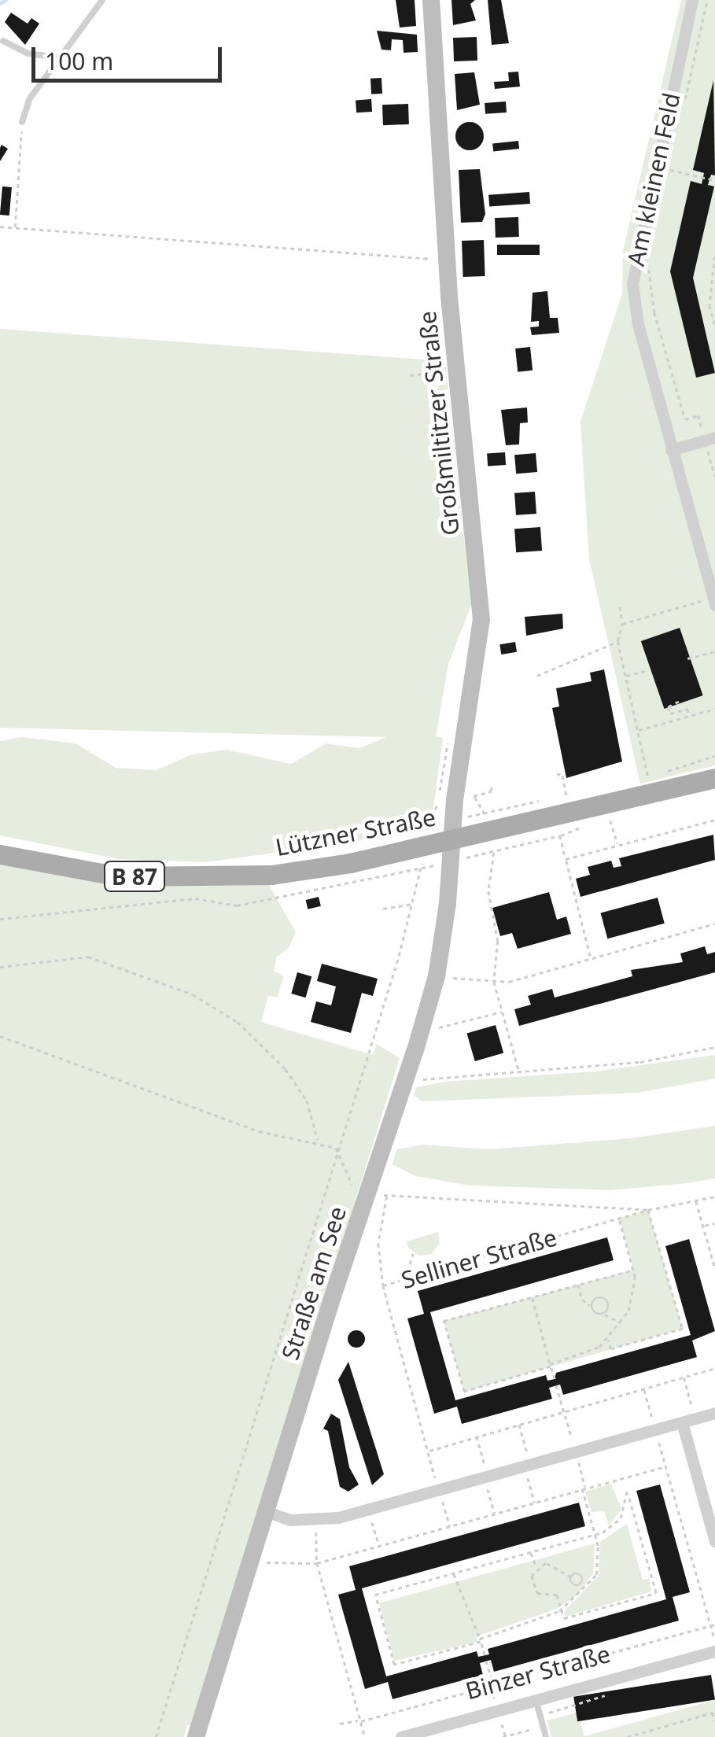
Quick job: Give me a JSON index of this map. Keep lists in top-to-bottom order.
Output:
{
  "streets": {
    "main road": [
      "Großmiltitzer Straße",
      "Lützner Straße",
      "B 87",
      "Straße am See"
    ],
    "street": ["Am kleinen Feld", "Binzer Straße"],
    "path": ["Selliner Straße"]
  },
  "crossings": [
    ["Großmiltitzer Straße", "Lützner Straße"],
    ["Großmiltitzer Straße", "Straße am See"],
    ["Lützner Straße", "Straße am See"]
  ],
  "scale_bar": "100 m"
}
